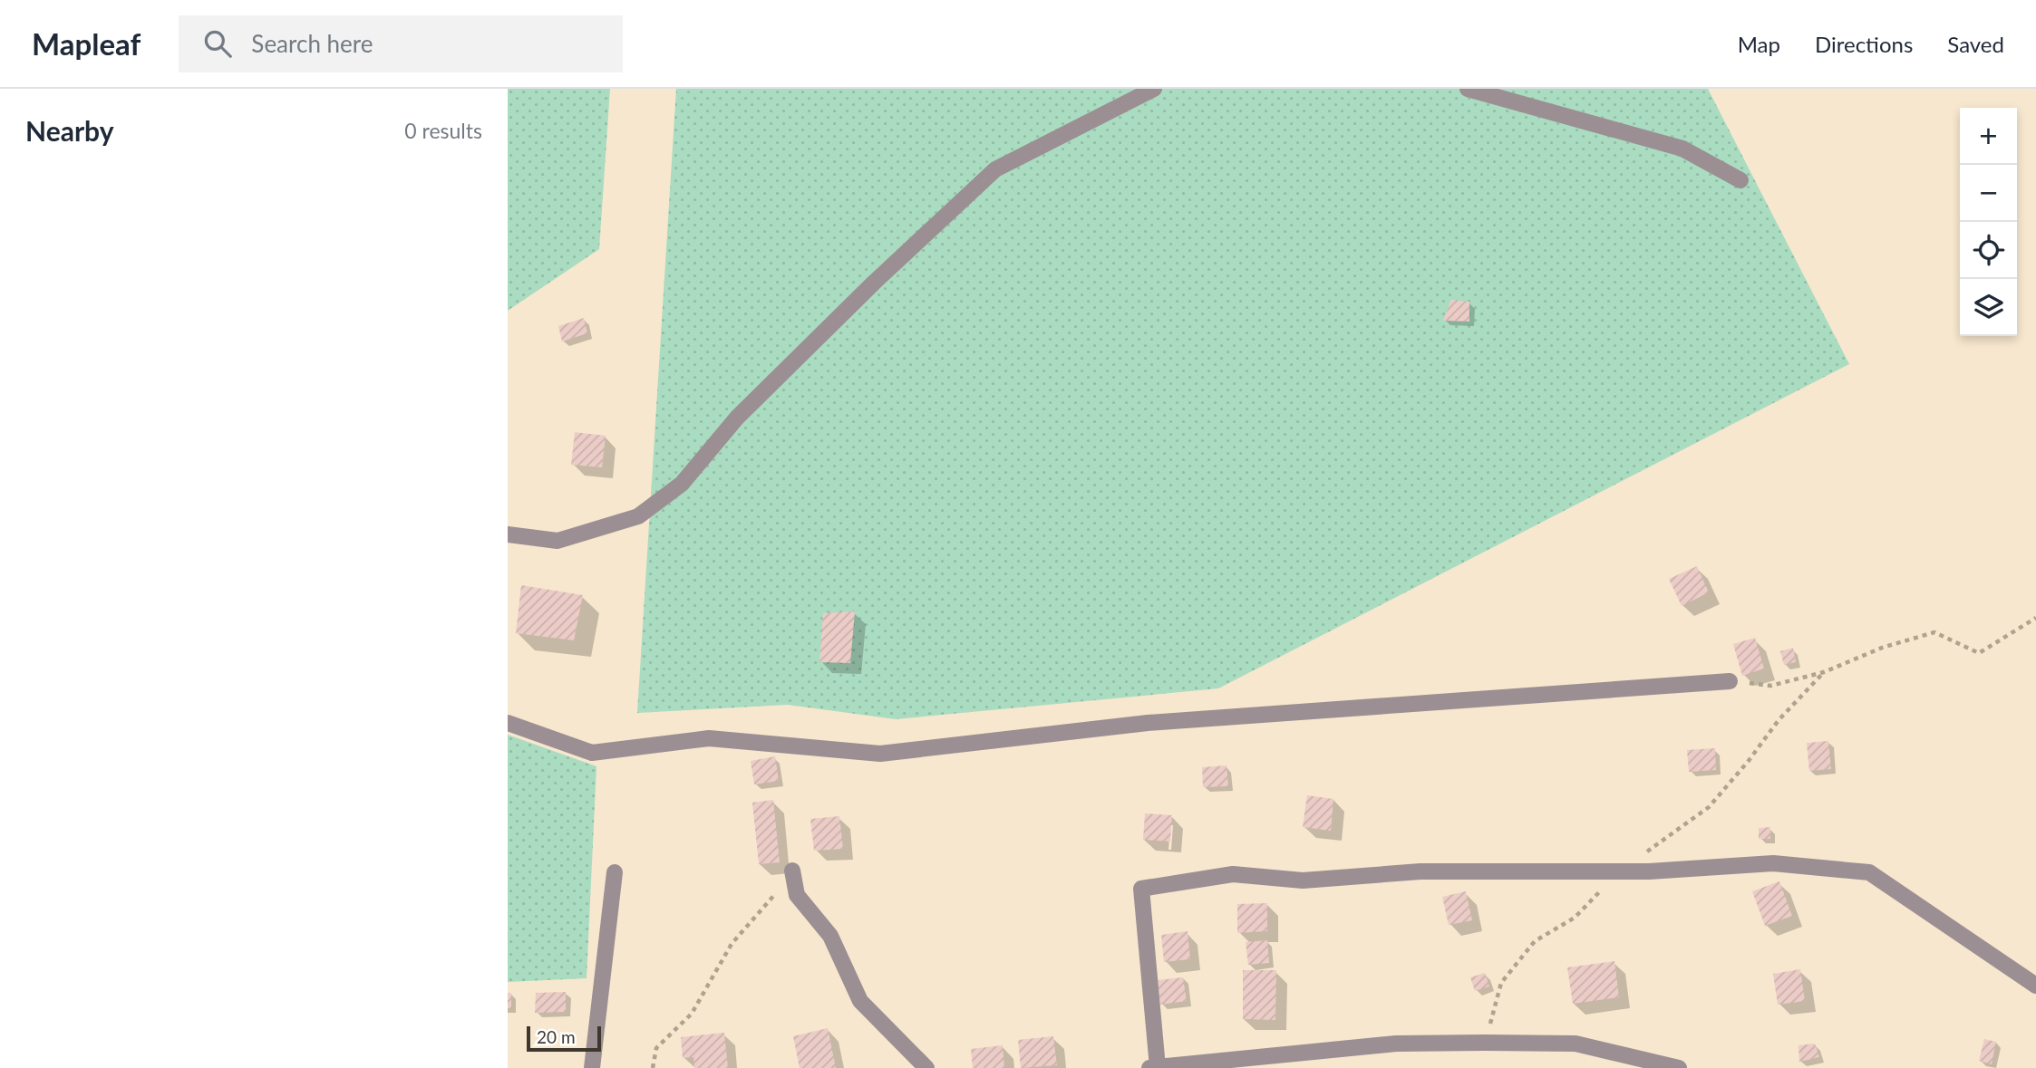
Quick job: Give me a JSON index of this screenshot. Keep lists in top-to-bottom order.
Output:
{
  "scale_bar": "20 m",
  "page": {
    "header": "Mapleaf",
    "search": "Search here",
    "nav": ["Map", "Directions", "Saved"],
    "heading": ["Nearby", "0 results"],
    "map_buttons": ["+", "−"],
    "scale": "20 m"
  }
}
